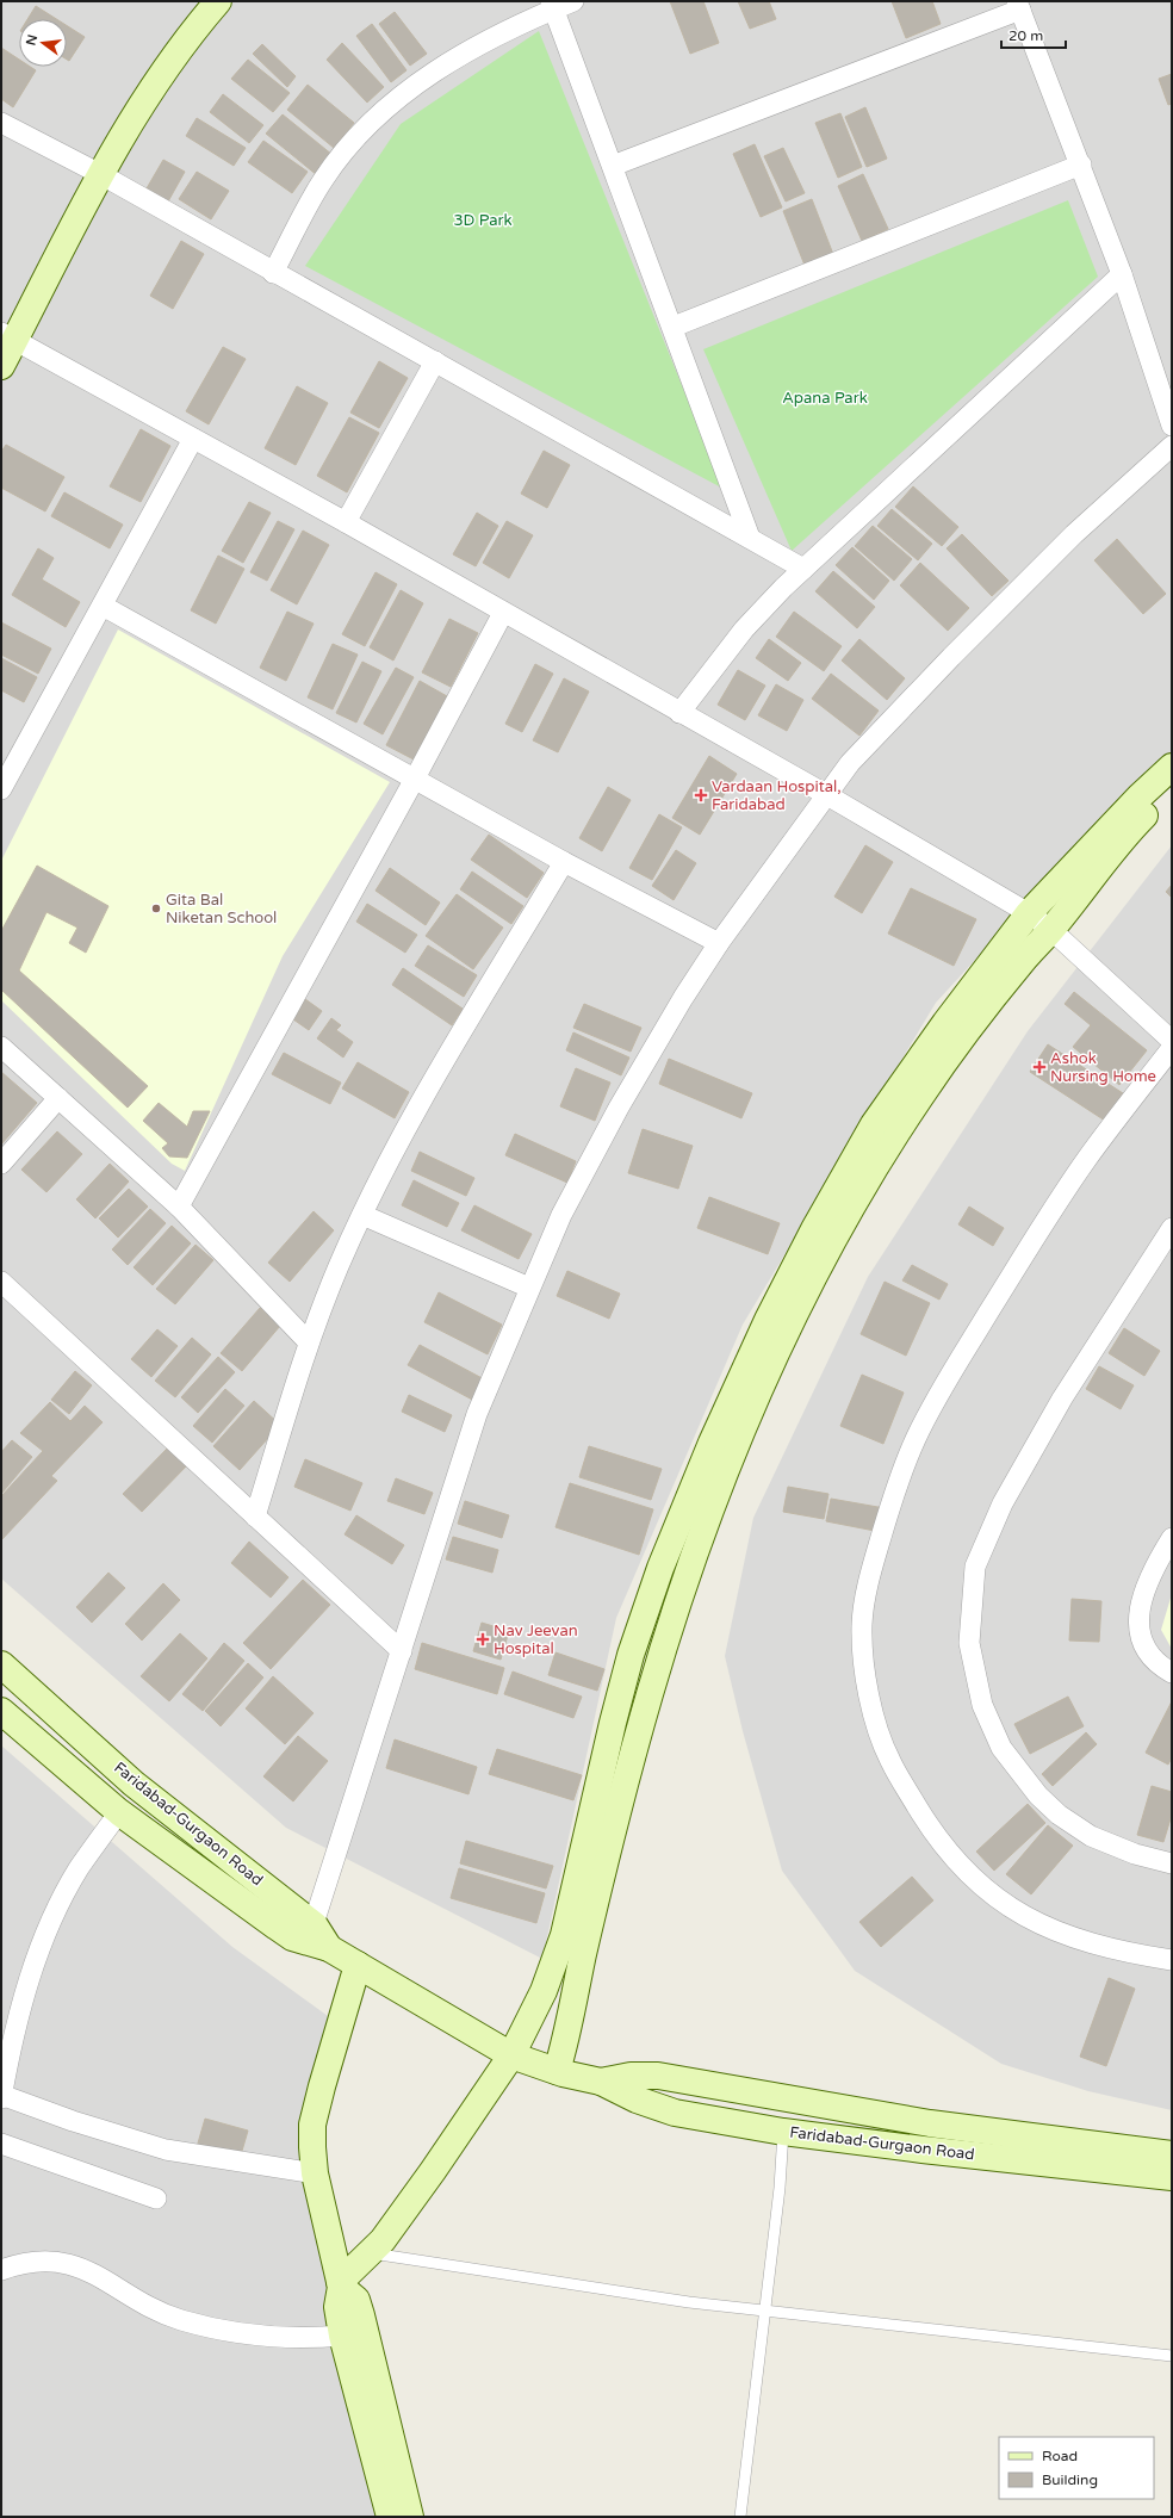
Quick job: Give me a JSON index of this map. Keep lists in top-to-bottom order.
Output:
{
  "streets": {
    "street": ["Faridabad-Gurgaon Road"]
  },
  "parks": ["3D Park", "Apana Park"],
  "places": {
    "health": ["Vardaan Hospital, Faridabad", "Ashok Nursing Home", "Nav Jeevan Hospital"],
    "other": ["Gita Bal Niketan School"]
  },
  "legend": ["Road", "Building"],
  "scale_bar": "20 m",
  "north": "left"
}
